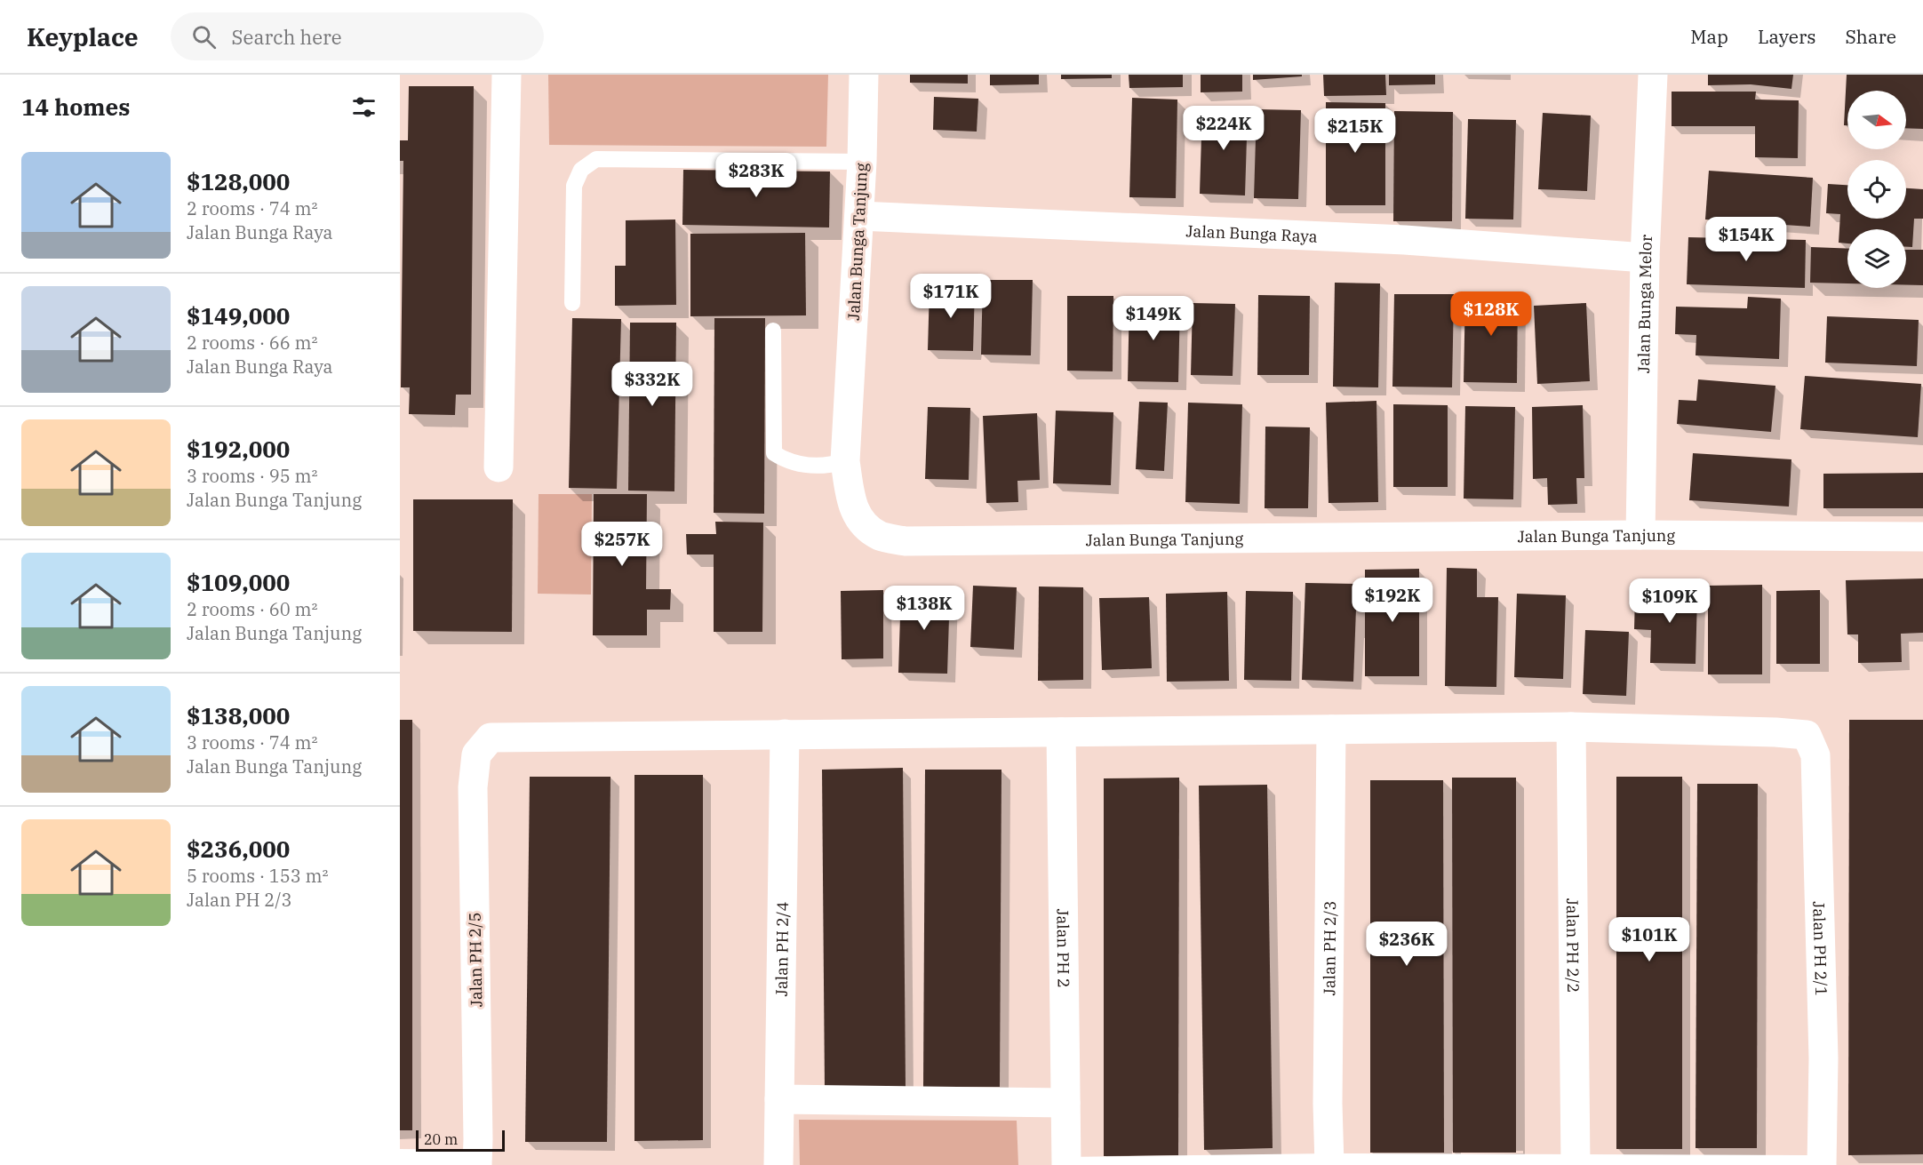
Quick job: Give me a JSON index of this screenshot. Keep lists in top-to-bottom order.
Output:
{
  "streets": {
    "street": [
      "Jalan Bunga Raya",
      "Jalan Bunga Tanjung",
      "Jalan Bunga Melor",
      "Jalan PH 2/2",
      "Jalan PH 2/3",
      "Jalan PH 2",
      "Jalan PH 2/4",
      "Jalan PH 2/1",
      "Jalan PH 2/5"
    ]
  },
  "crossings": [
    ["Jalan Bunga Raya", "Jalan Bunga Tanjung"],
    ["Jalan Bunga Raya", "Jalan Bunga Melor"],
    ["Jalan Bunga Tanjung", "Jalan Bunga Melor"],
    ["Jalan PH 2/2", "Jalan PH 2/1"],
    ["Jalan PH 2/4", "Jalan PH 2/5"]
  ],
  "scale_bar": "20 m",
  "north": "right",
  "page": {
    "header": "Keyplace",
    "search": "Search here",
    "nav": ["Map", "Layers", "Share"],
    "heading": "14 homes",
    "price": [
      "$224K",
      "$215K",
      "$283K",
      "$154K",
      "$171K",
      "$128K",
      "$149K",
      "$332K",
      "$257K",
      "$192K",
      "$109K",
      "$138K",
      "$101K",
      "$236K"
    ],
    "list": [
      {
        "name": "$128,000",
        "note": "2 rooms · 74 m² · Jalan Bunga Raya"
      },
      {
        "name": "$149,000",
        "note": "2 rooms · 66 m² · Jalan Bunga Raya"
      },
      {
        "name": "$192,000",
        "note": "3 rooms · 95 m² · Jalan Bunga Tanjung"
      },
      {
        "name": "$109,000",
        "note": "2 rooms · 60 m² · Jalan Bunga Tanjung"
      },
      {
        "name": "$138,000",
        "note": "3 rooms · 74 m² · Jalan Bunga Tanjung"
      },
      {
        "name": "$236,000",
        "note": "5 rooms · 153 m² · Jalan PH 2/3"
      }
    ],
    "scale": "20 m"
  }
}
